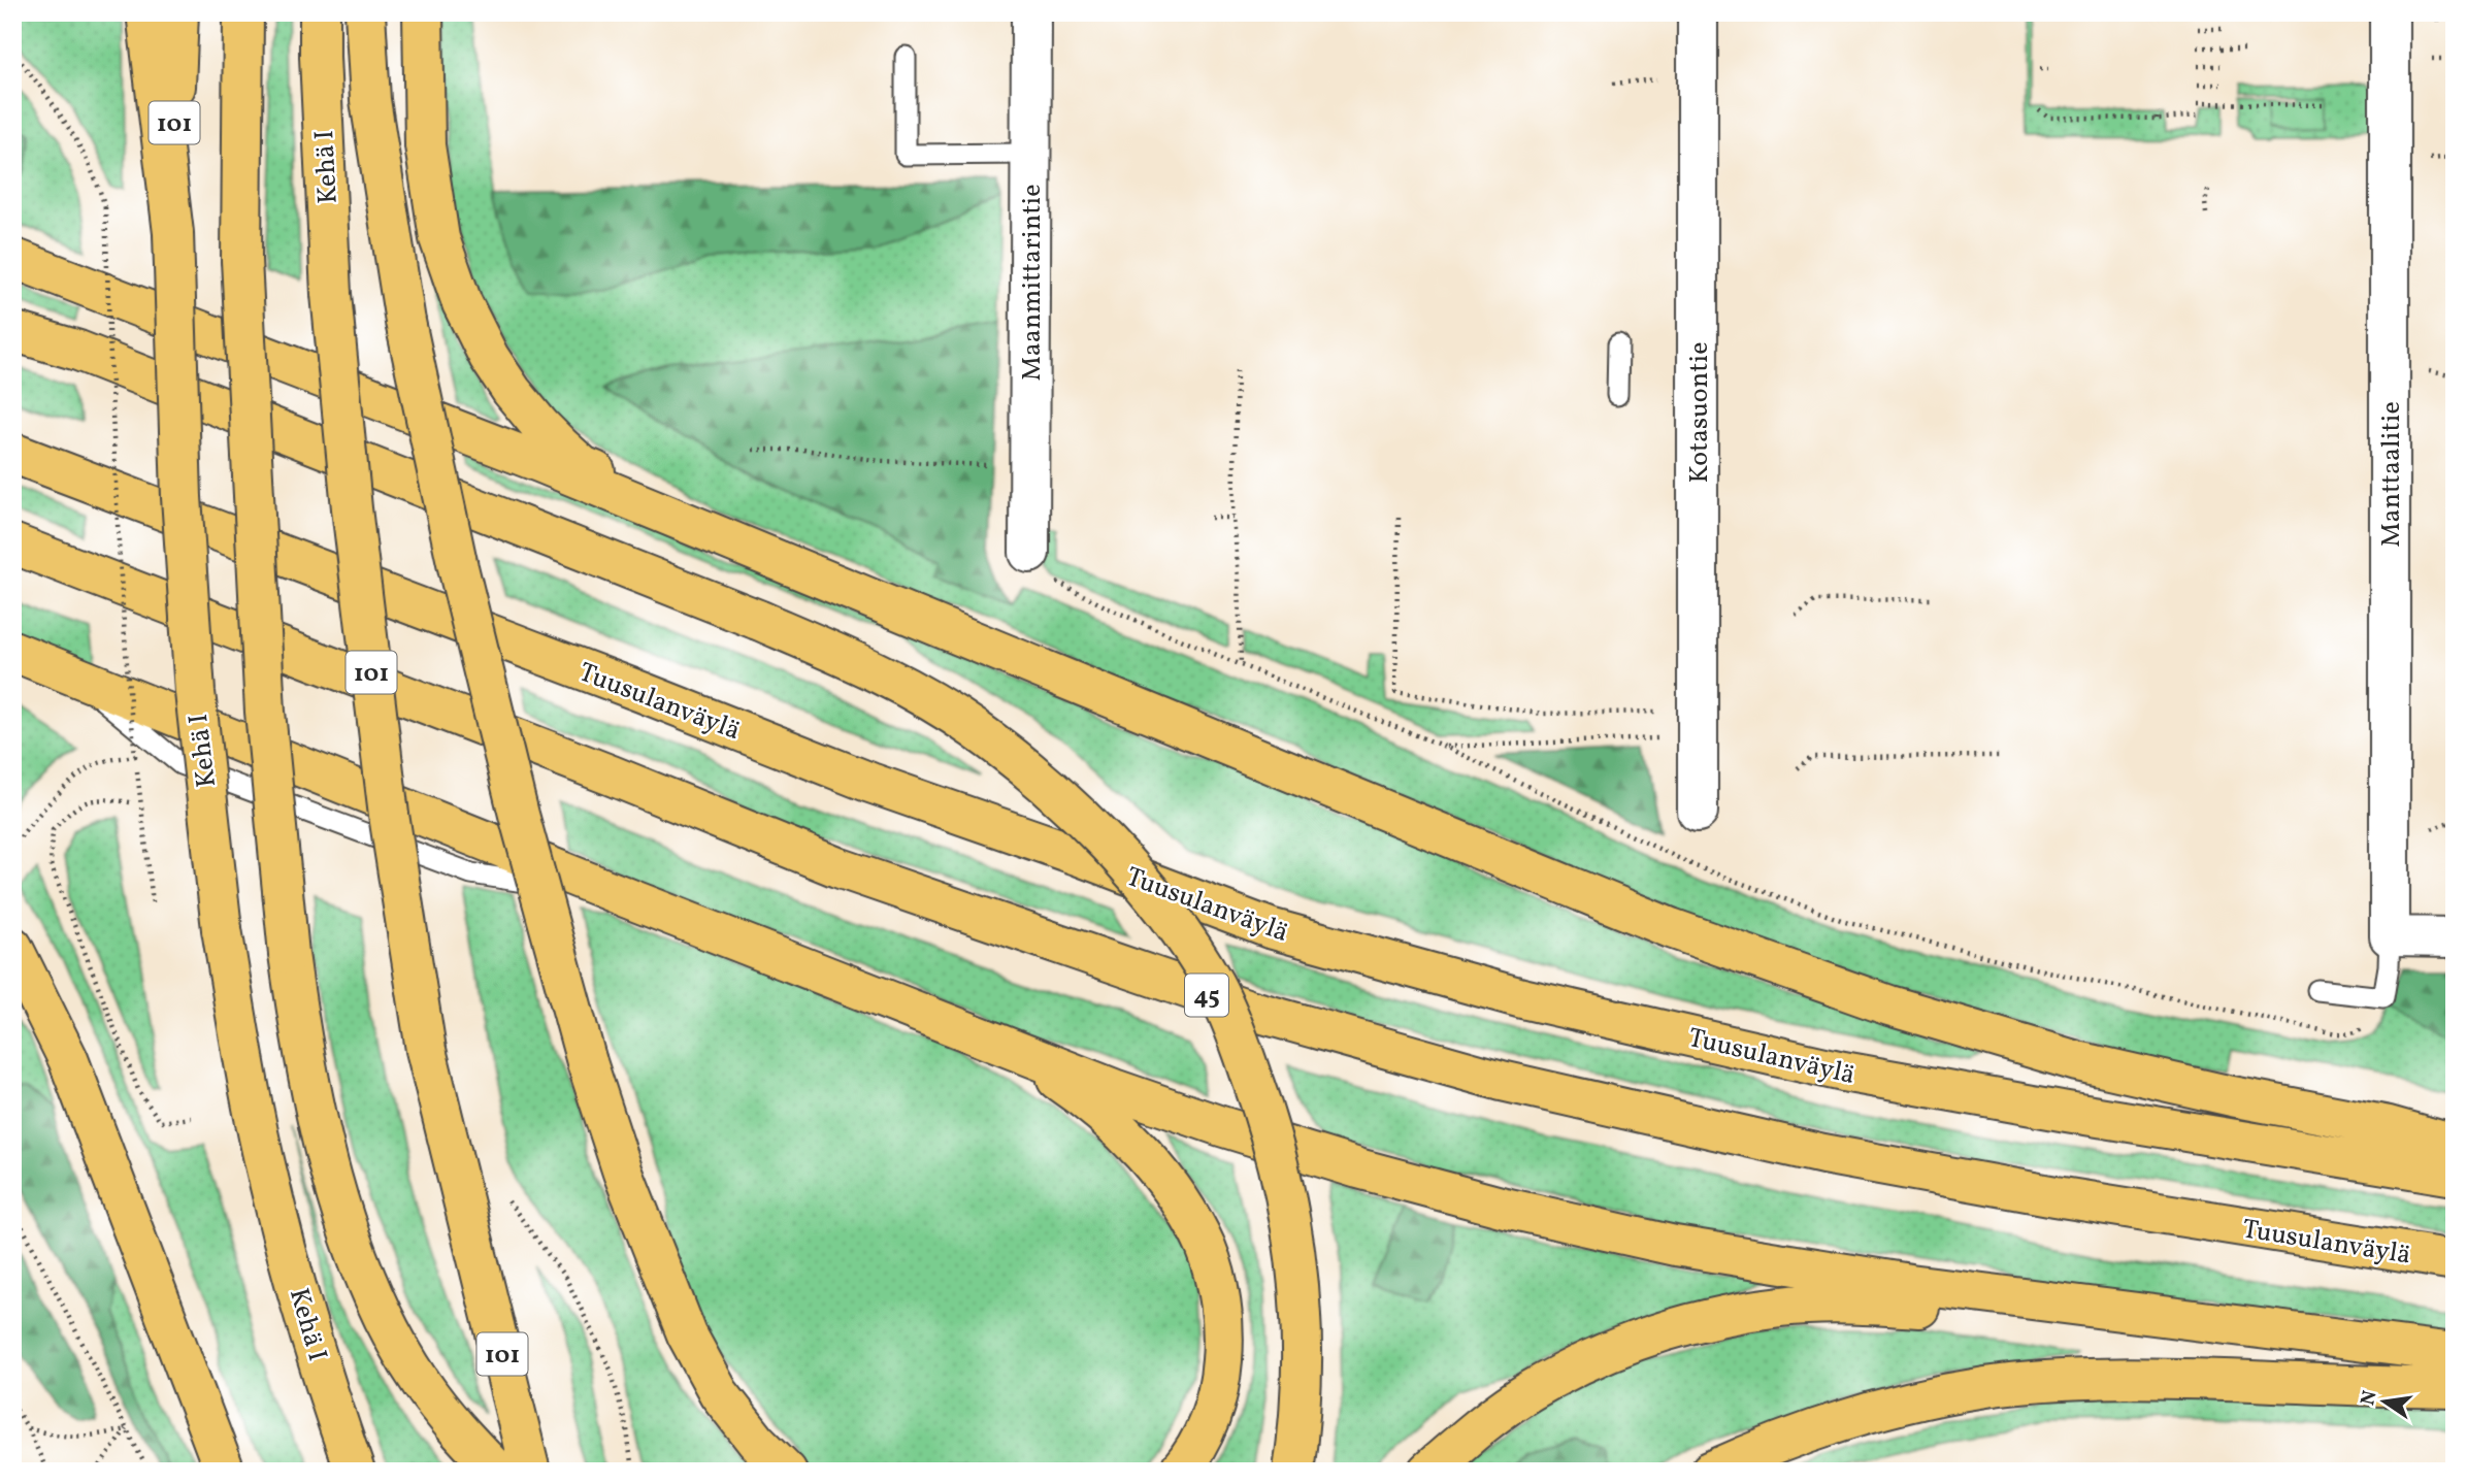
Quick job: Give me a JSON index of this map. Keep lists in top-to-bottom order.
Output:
{
  "streets": {
    "highway": [
      "101",
      "Kehä I",
      "Tuusulanväylä",
      "45"
    ],
    "street": ["Maanmittarintie", "Kotasuontie", "Manttaalitie"]
  },
  "north": "left"
}
